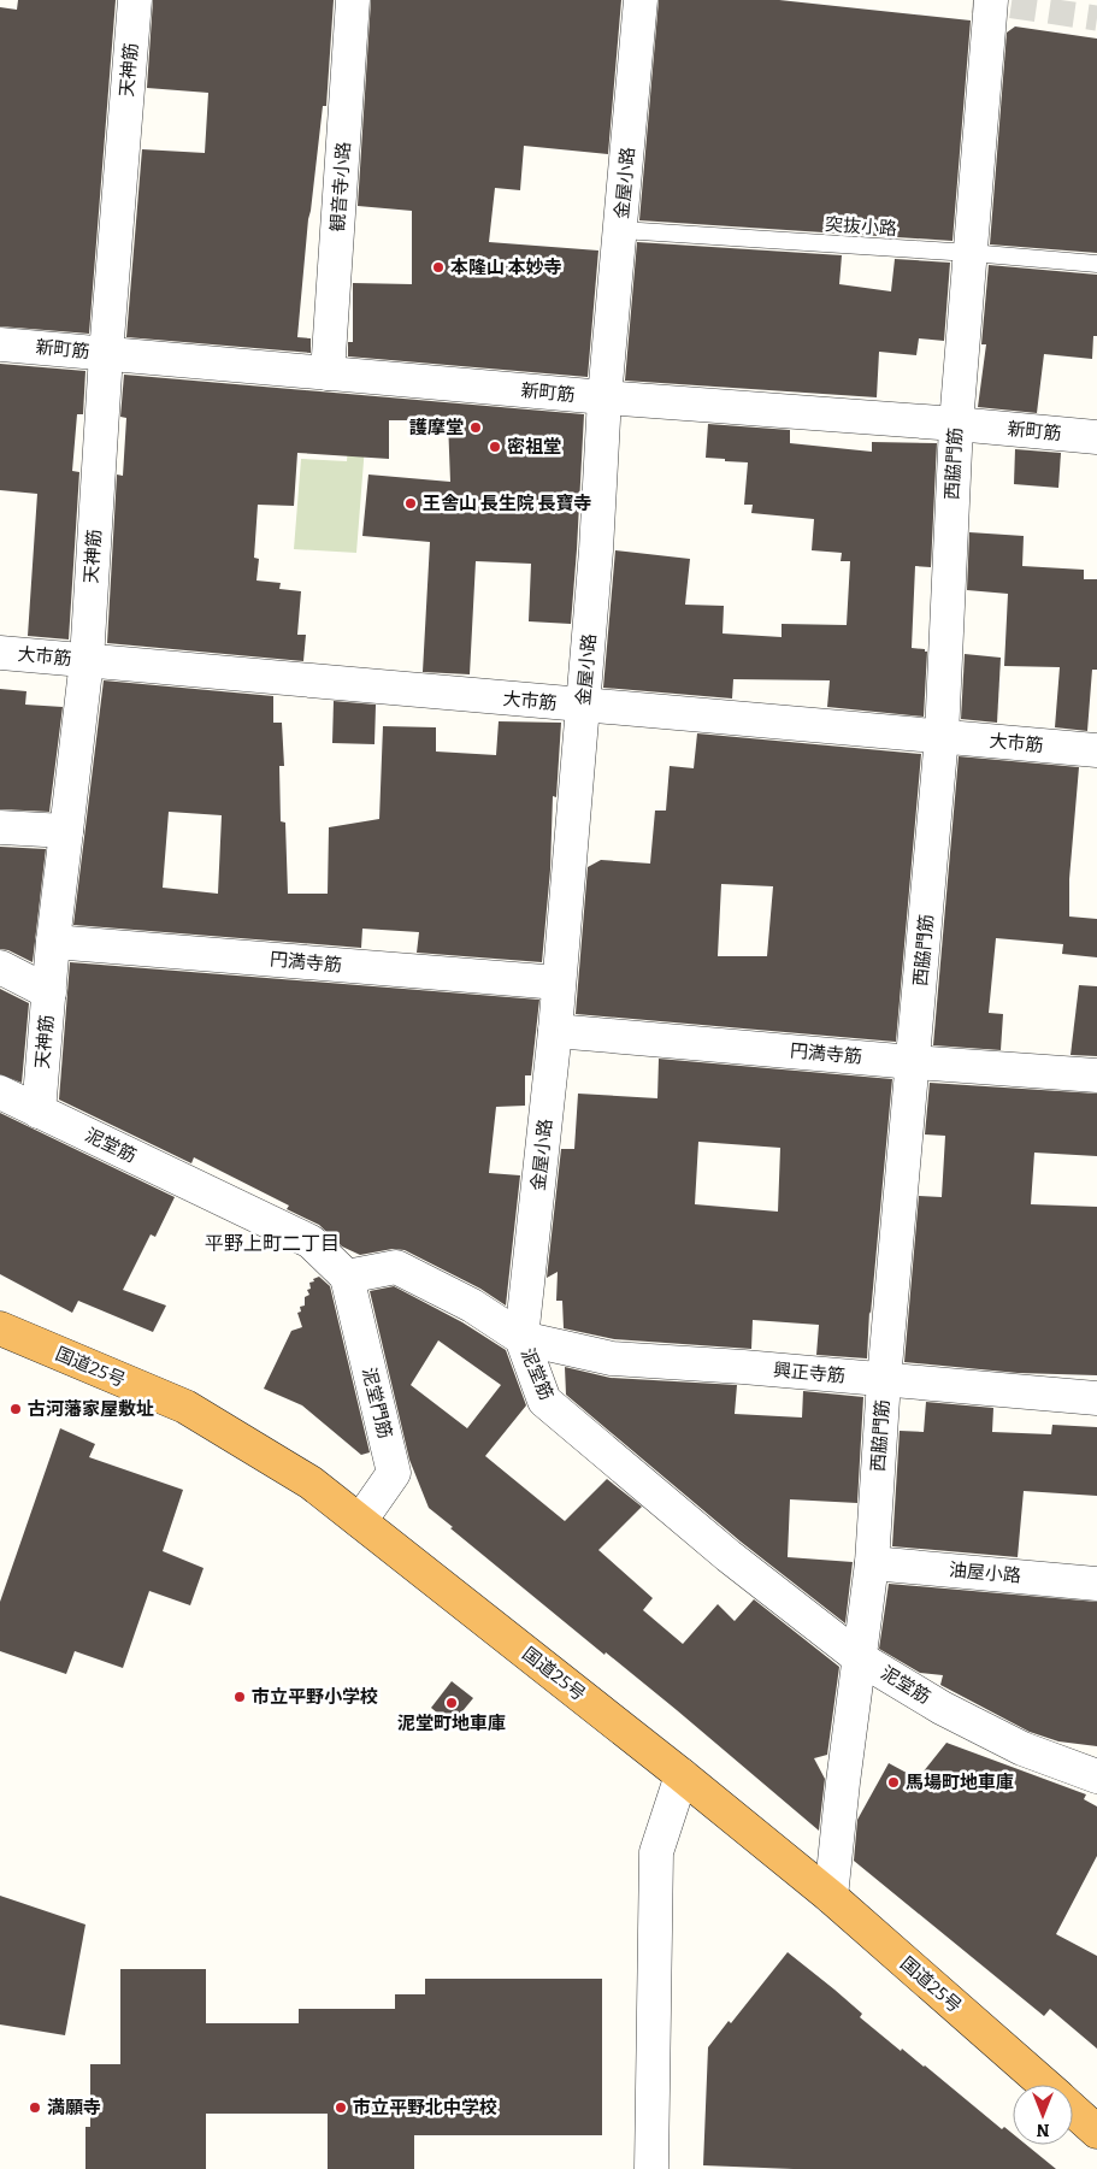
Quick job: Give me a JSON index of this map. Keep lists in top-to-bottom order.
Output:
{
  "streets": {
    "highway": ["国道25号"],
    "street": [
      "天神筋",
      "金屋小路",
      "観音寺小路",
      "新町筋",
      "西脇門筋",
      "大市筋",
      "円満寺筋",
      "泥堂筋",
      "興正寺筋",
      "泥堂門筋",
      "油屋小路"
    ],
    "lane": ["突抜小路"]
  },
  "crossings": [
    ["天神筋", "新町筋"],
    ["天神筋", "大市筋"],
    ["天神筋", "円満寺筋"],
    ["天神筋", "泥堂筋"],
    ["金屋小路", "突抜小路"],
    ["金屋小路", "新町筋"],
    ["金屋小路", "大市筋"],
    ["金屋小路", "円満寺筋"],
    ["金屋小路", "泥堂筋"],
    ["金屋小路", "興正寺筋"],
    ["観音寺小路", "新町筋"],
    ["突抜小路", "西脇門筋"],
    ["新町筋", "西脇門筋"],
    ["西脇門筋", "大市筋"],
    ["西脇門筋", "円満寺筋"],
    ["西脇門筋", "泥堂筋"],
    ["西脇門筋", "国道25号"],
    ["西脇門筋", "興正寺筋"],
    ["西脇門筋", "油屋小路"],
    ["泥堂筋", "興正寺筋"],
    ["泥堂筋", "泥堂門筋"],
    ["国道25号", "泥堂門筋"]
  ],
  "districts": ["平野上町二丁目"],
  "places": [
    "本隆山 本妙寺",
    "護摩堂",
    "密祖堂",
    "王舎山 長生院 長寶寺",
    "古河藩家屋敷址",
    "市立平野小学校",
    "泥堂町地車庫",
    "馬場町地車庫",
    "満願寺",
    "市立平野北中学校"
  ],
  "north": "bottom"
}
